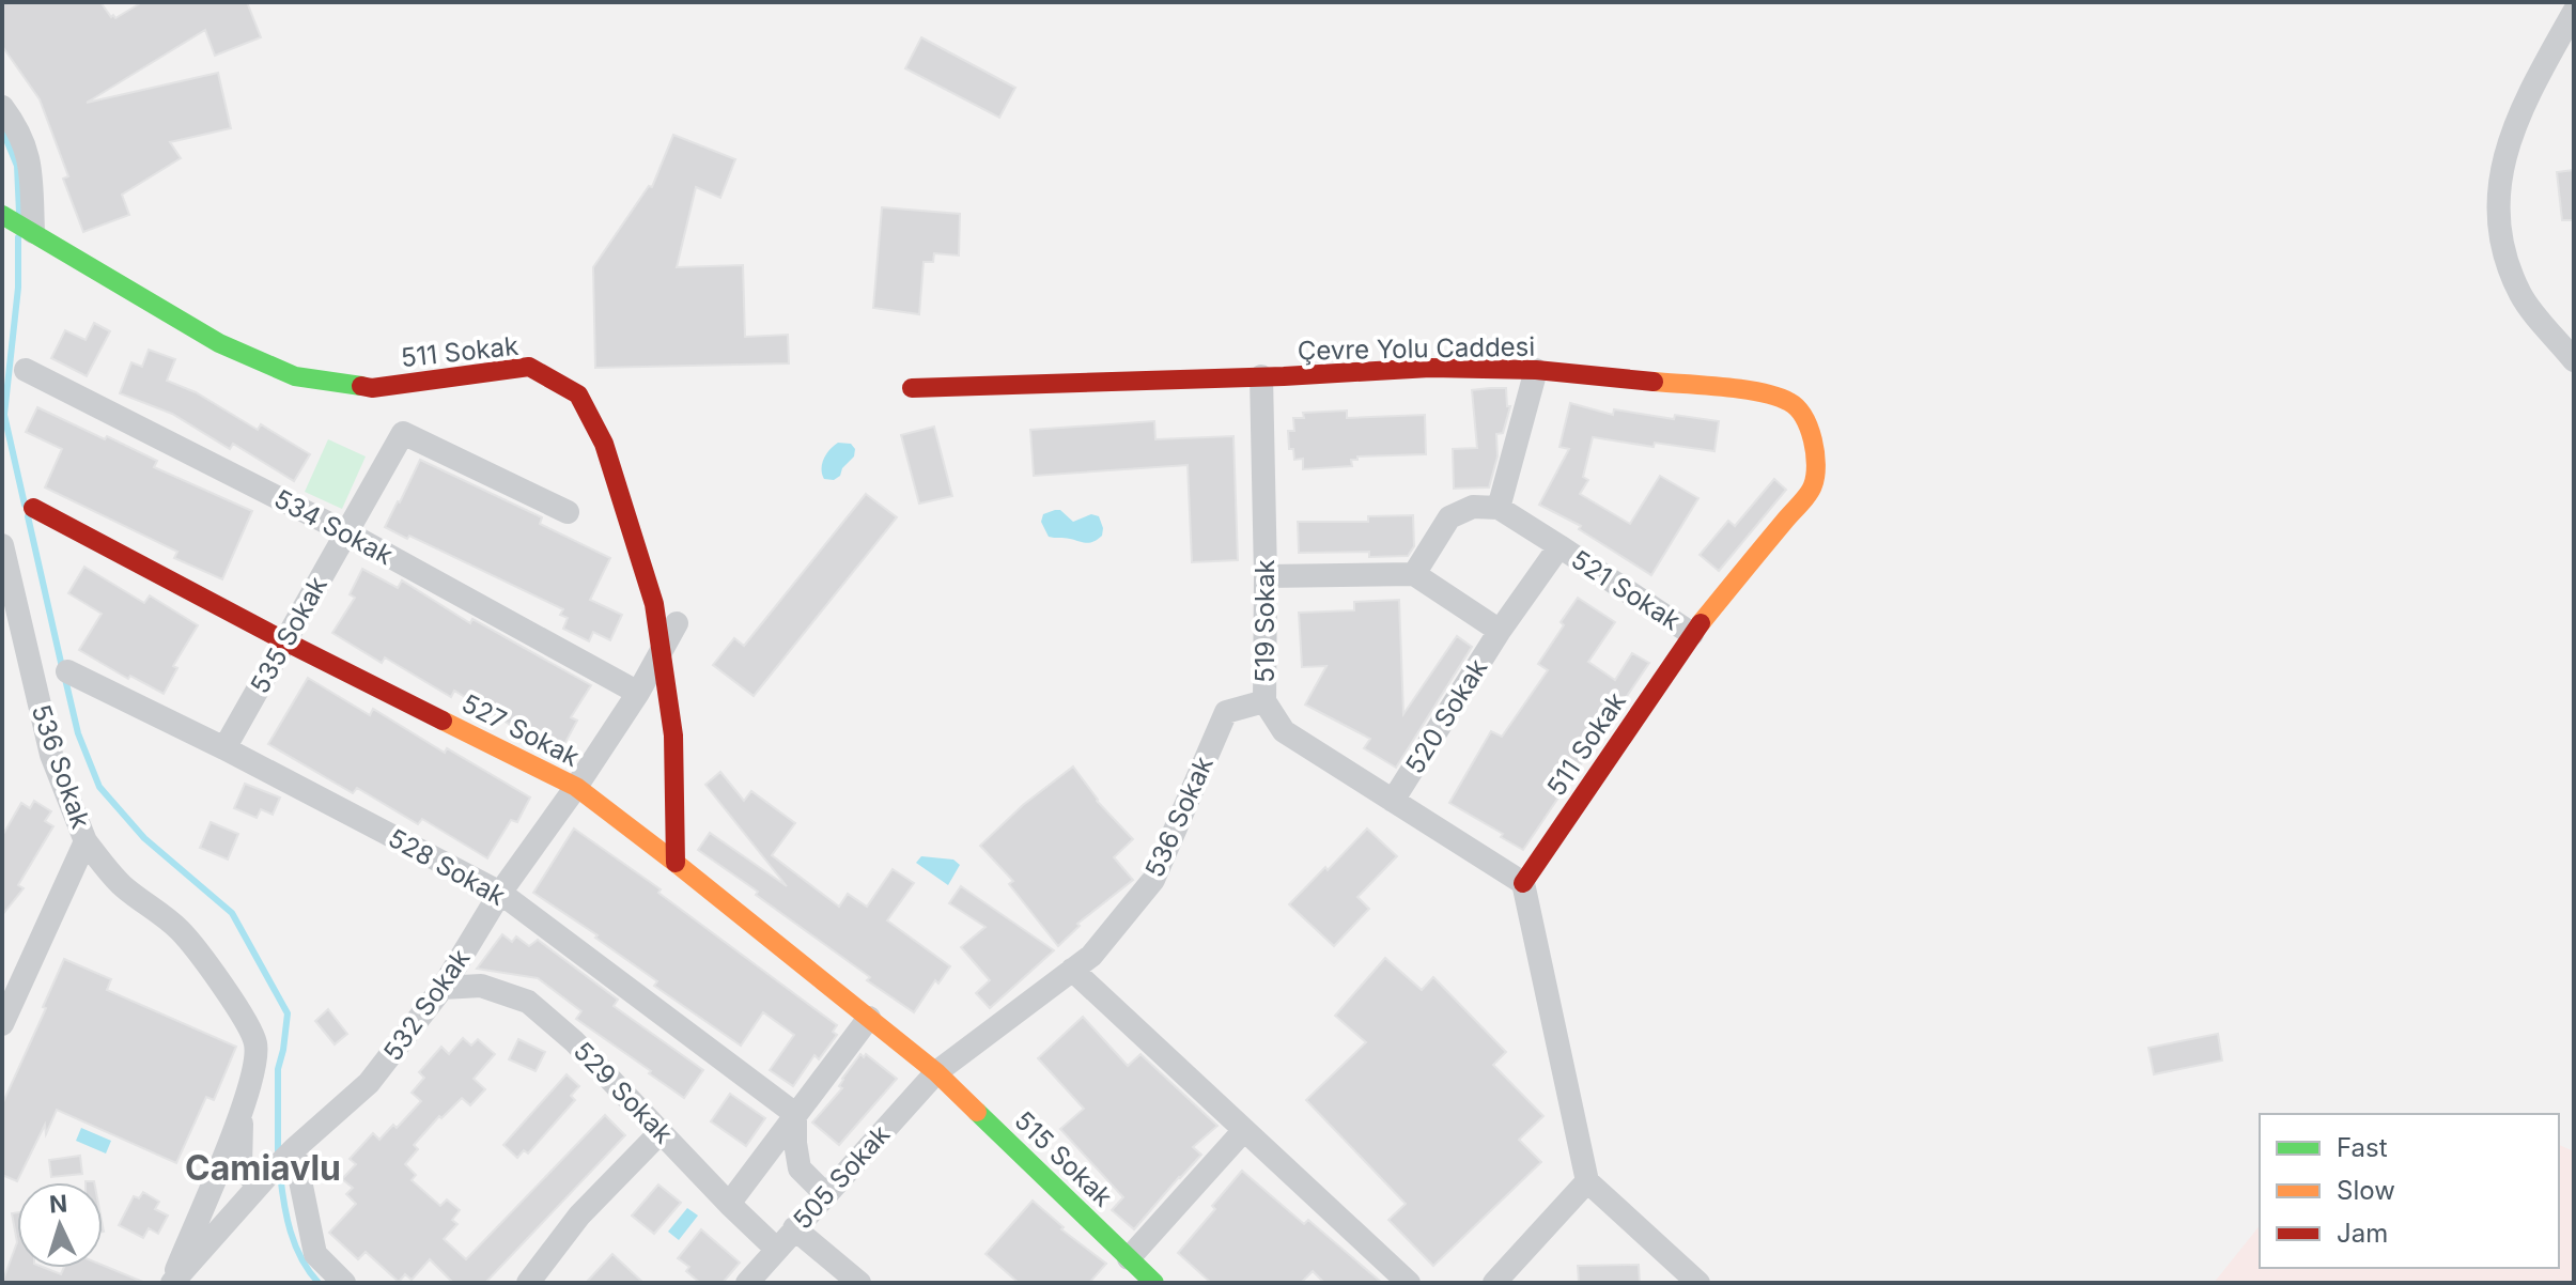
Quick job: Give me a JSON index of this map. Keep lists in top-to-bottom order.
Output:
{
  "streets": {
    "street": [
      "Çevre Yolu Caddesi",
      "511 Sokak",
      "534 Sokak",
      "521 Sokak",
      "519 Sokak",
      "535 Sokak",
      "520 Sokak",
      "527 Sokak",
      "536 Sokak",
      "528 Sokak",
      "532 Sokak",
      "529 Sokak",
      "515 Sokak",
      "505 Sokak"
    ]
  },
  "crossings": [
    ["Çevre Yolu Caddesi", "511 Sokak"],
    ["Çevre Yolu Caddesi", "521 Sokak"],
    ["Çevre Yolu Caddesi", "519 Sokak"],
    ["511 Sokak", "521 Sokak"],
    ["511 Sokak", "519 Sokak"],
    ["511 Sokak", "527 Sokak"],
    ["511 Sokak", "532 Sokak"],
    ["534 Sokak", "535 Sokak"],
    ["534 Sokak", "532 Sokak"],
    ["521 Sokak", "520 Sokak"],
    ["519 Sokak", "520 Sokak"],
    ["519 Sokak", "536 Sokak"],
    ["535 Sokak", "527 Sokak"],
    ["535 Sokak", "528 Sokak"],
    ["527 Sokak", "536 Sokak"],
    ["527 Sokak", "532 Sokak"],
    ["527 Sokak", "515 Sokak"],
    ["527 Sokak", "505 Sokak"],
    ["536 Sokak", "515 Sokak"],
    ["536 Sokak", "505 Sokak"],
    ["528 Sokak", "532 Sokak"],
    ["532 Sokak", "529 Sokak"],
    ["529 Sokak", "505 Sokak"],
    ["515 Sokak", "505 Sokak"]
  ],
  "districts": ["Camiavlu"],
  "legend": ["Fast", "Slow", "Jam"],
  "north": "top"
}
